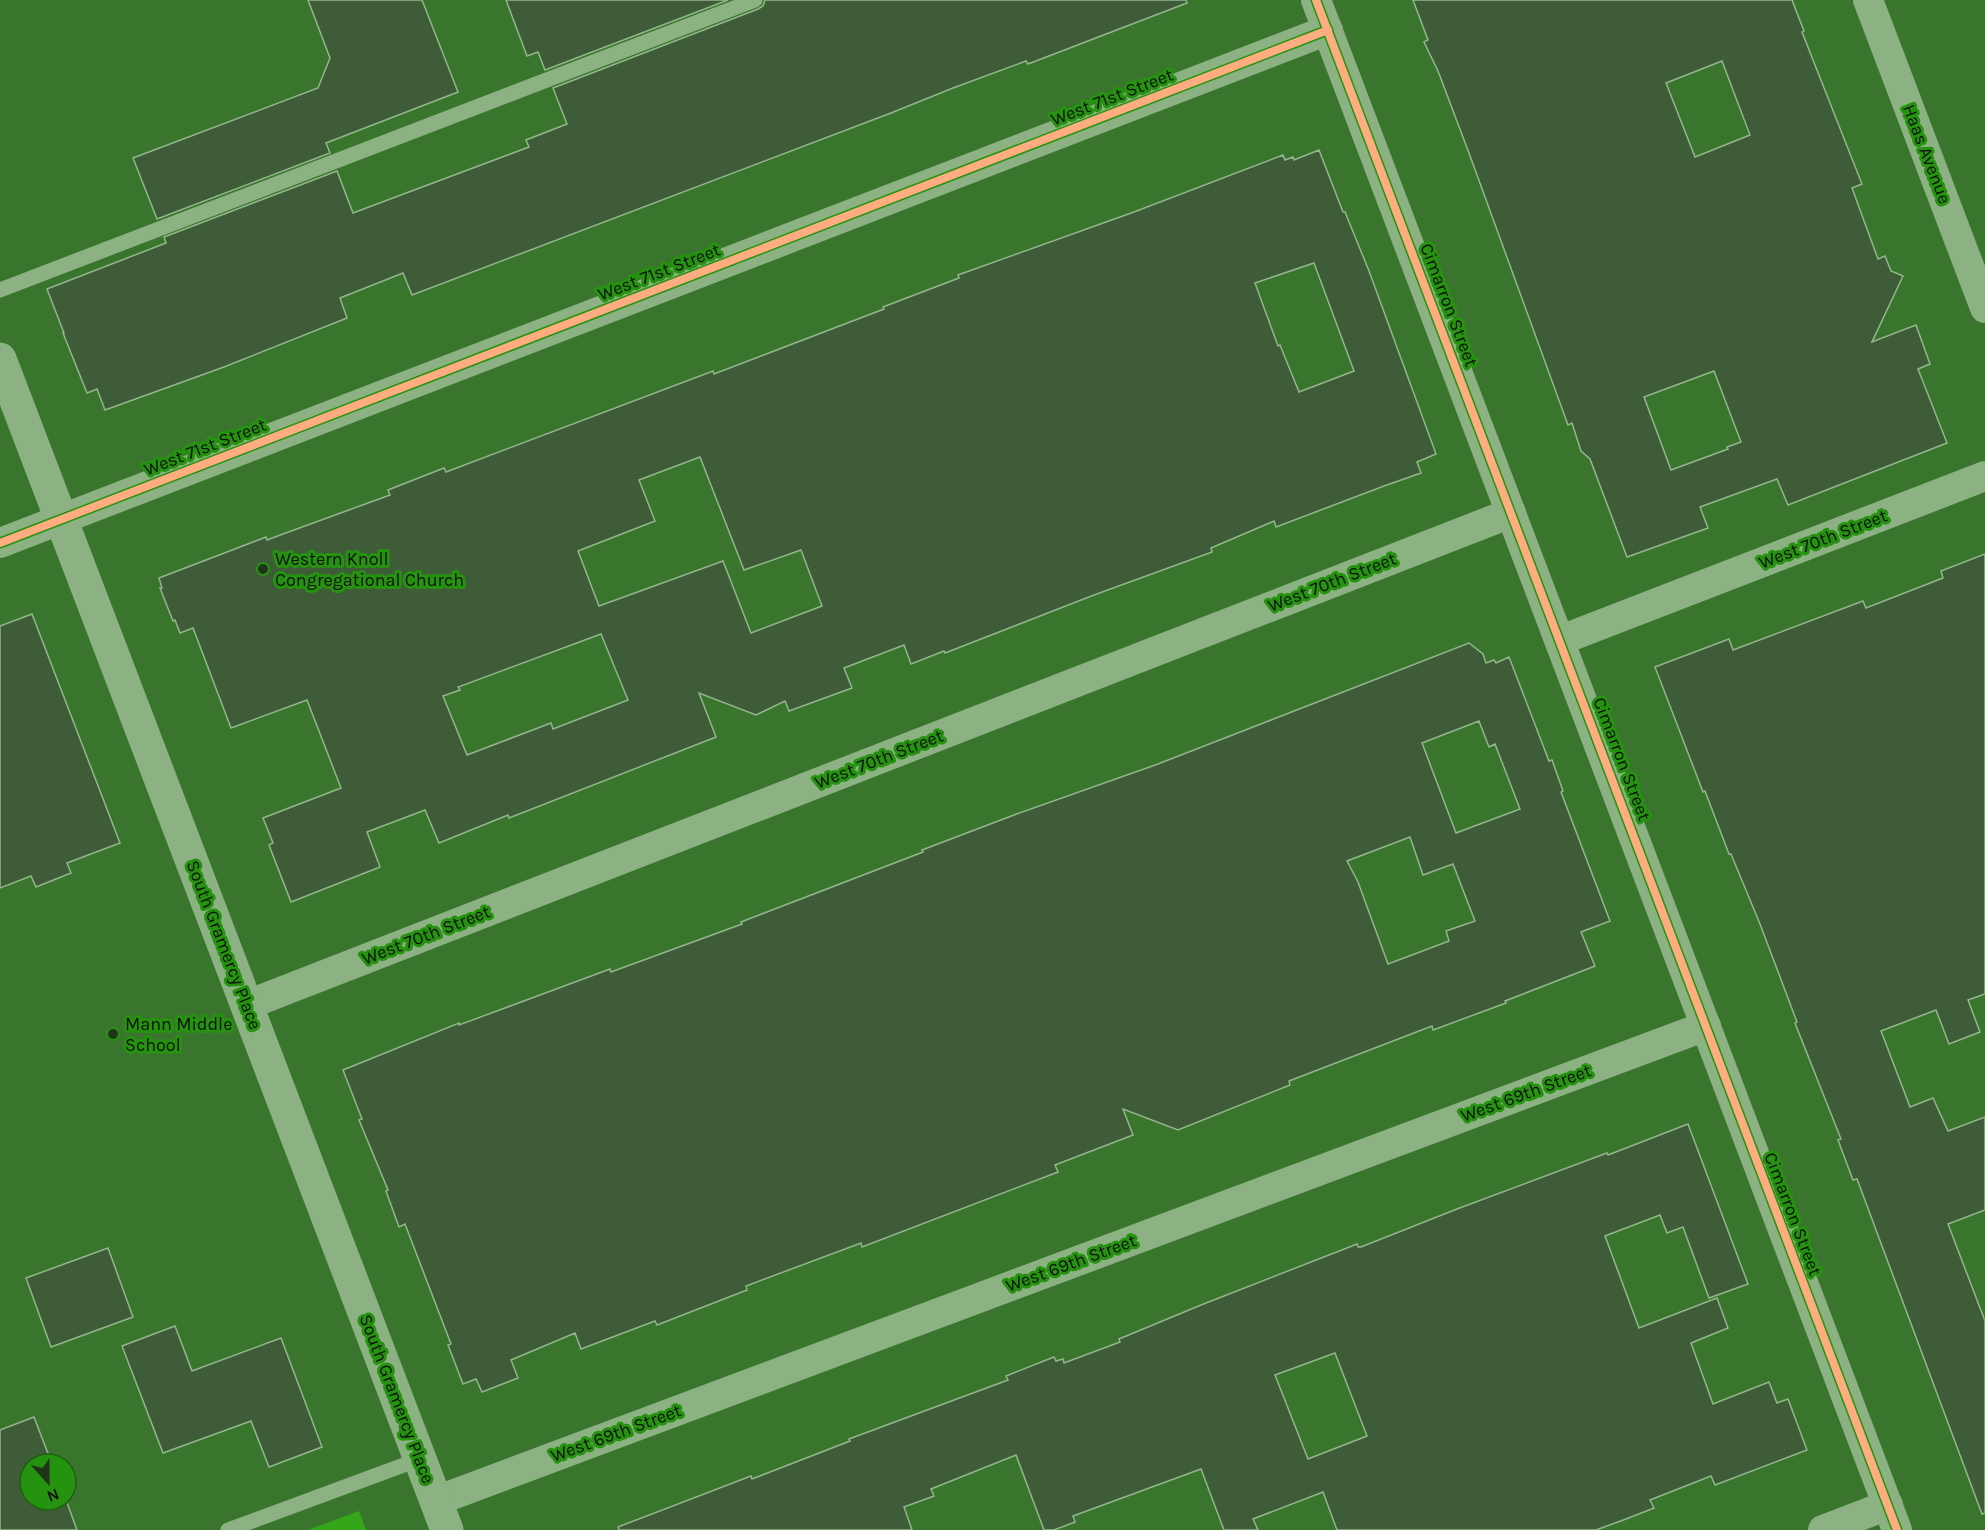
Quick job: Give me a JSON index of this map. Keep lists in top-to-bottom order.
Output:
{
  "streets": {
    "street": [
      "West 71st Street",
      "Haas Avenue",
      "Cimarron Street",
      "West 70th Street",
      "South Gramercy Place",
      "West 69th Street"
    ]
  },
  "crossings": [
    ["West 71st Street", "Cimarron Street"],
    ["West 71st Street", "South Gramercy Place"],
    ["Cimarron Street", "West 70th Street"],
    ["Cimarron Street", "West 69th Street"],
    ["West 70th Street", "South Gramercy Place"],
    ["South Gramercy Place", "West 69th Street"]
  ],
  "places": ["Western Knoll Congregational Church", "Mann Middle School"],
  "north": "bottom"
}
